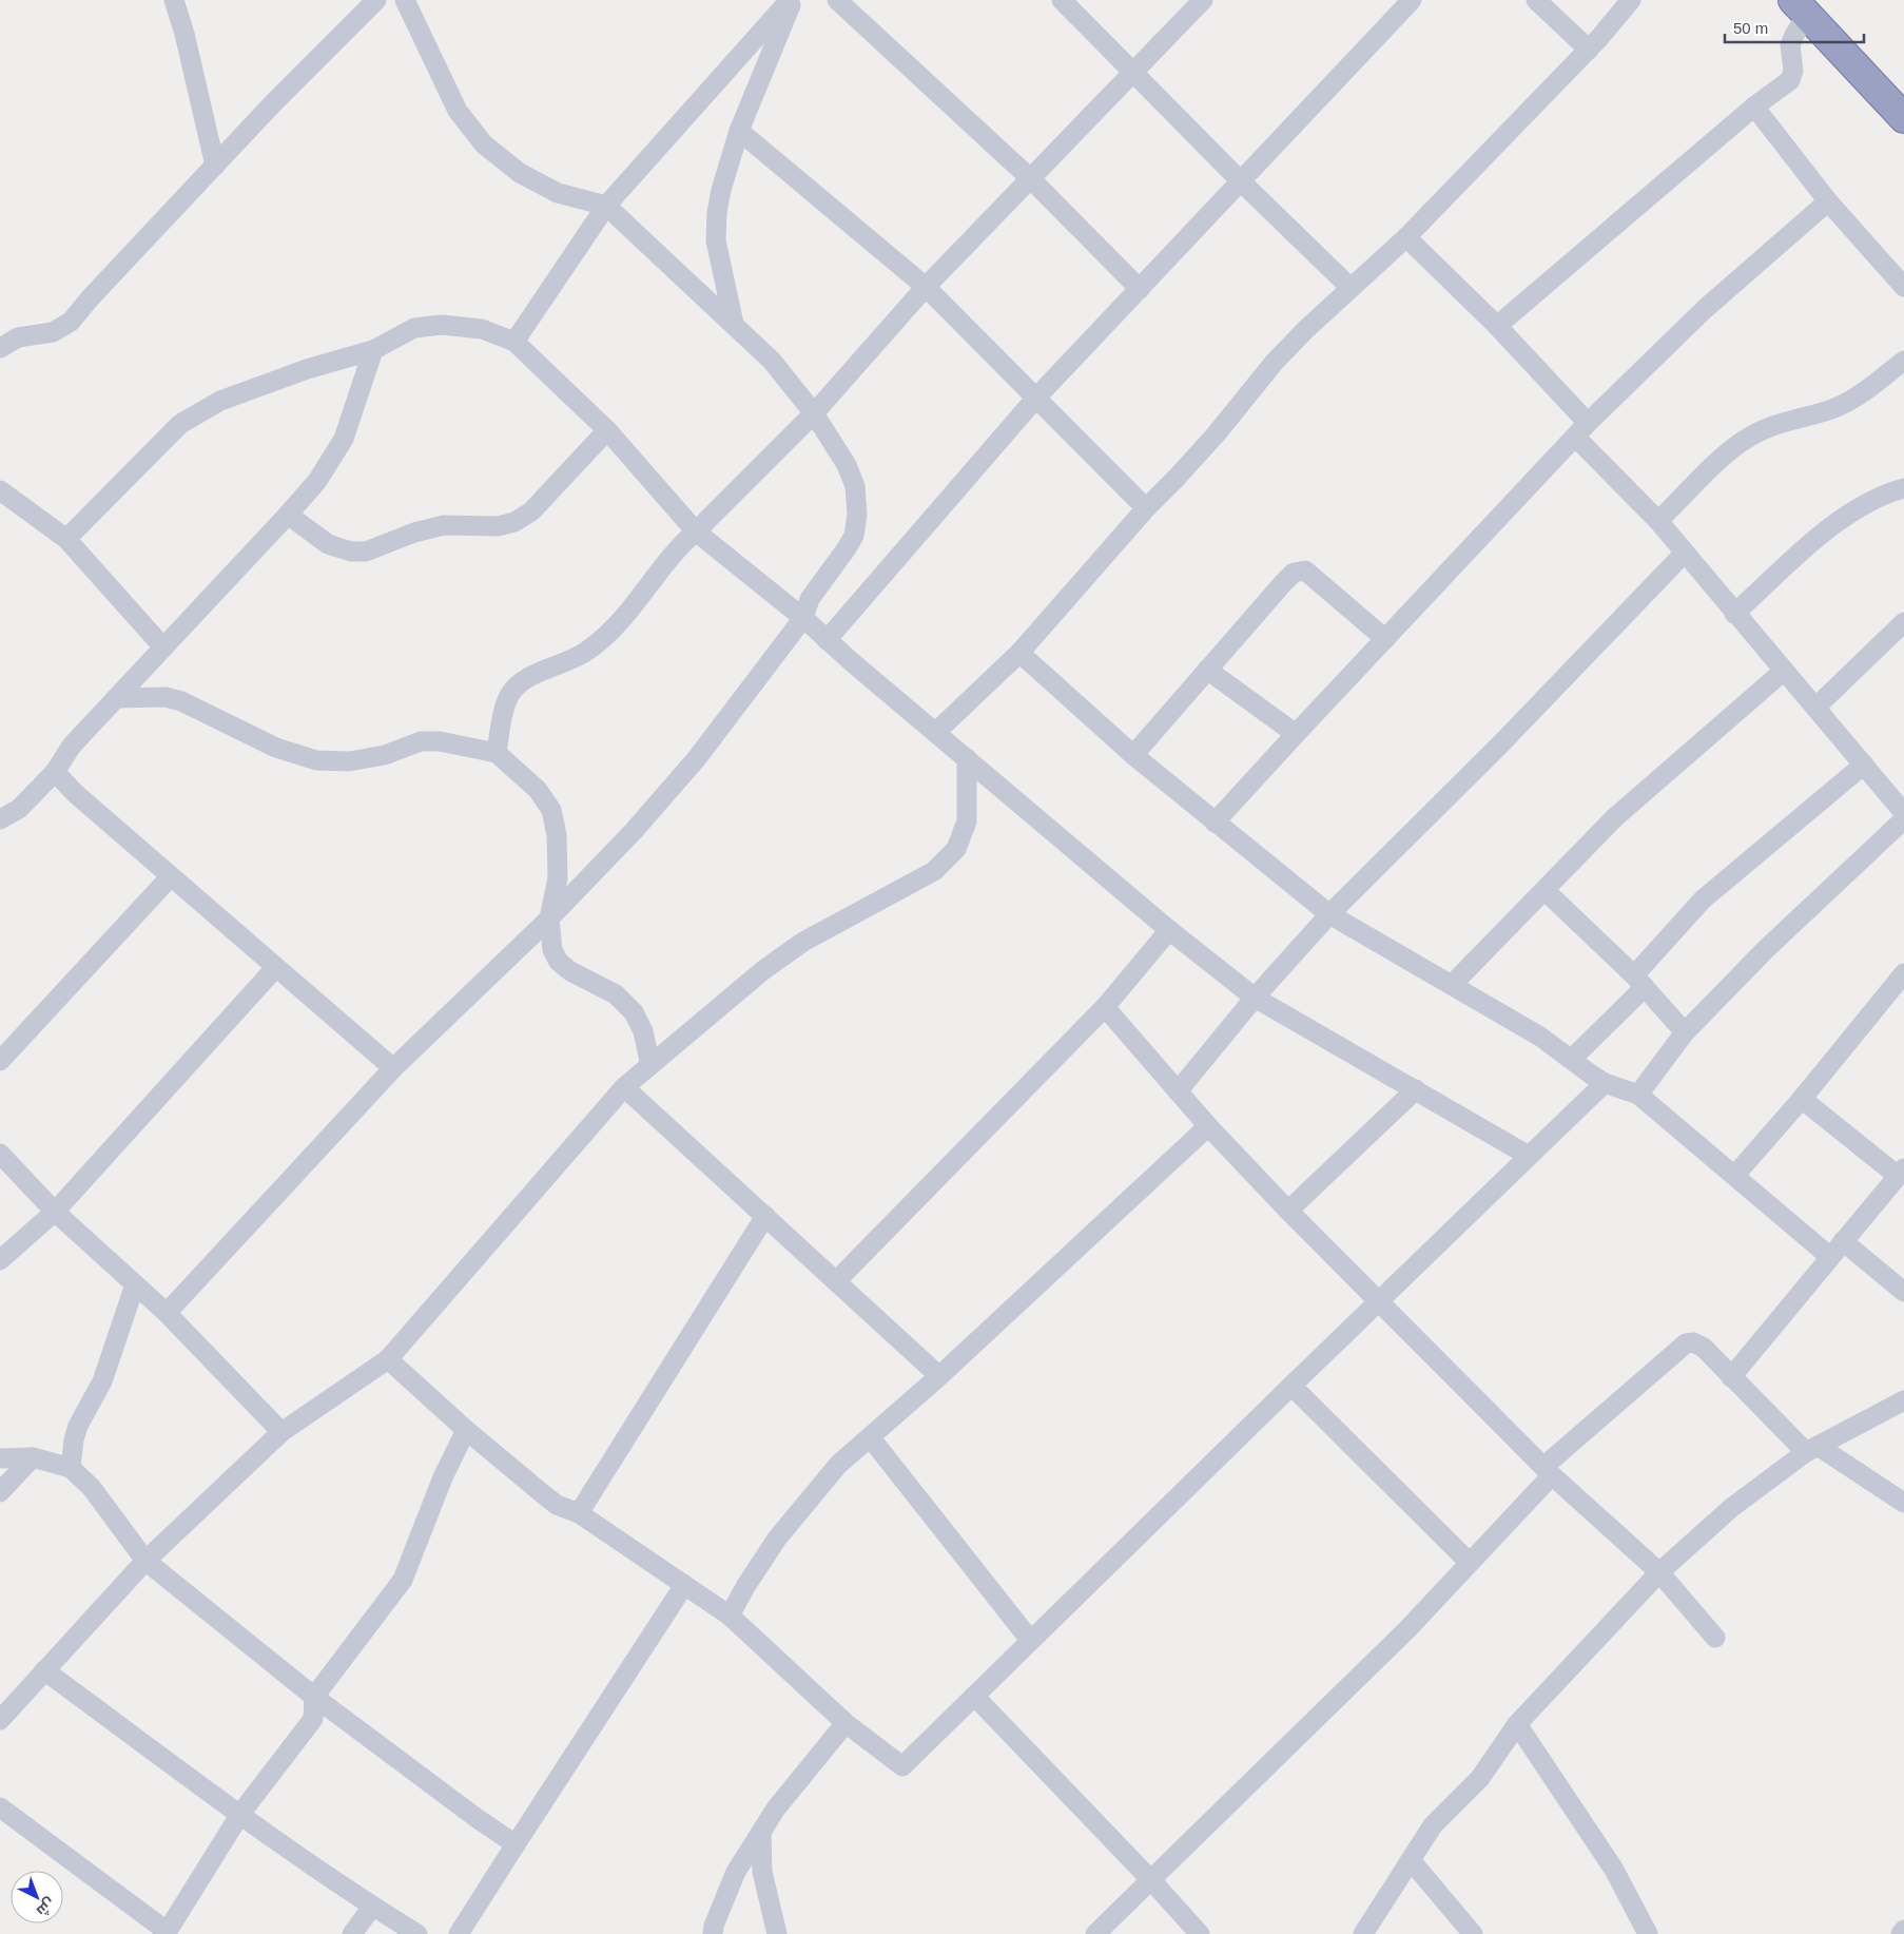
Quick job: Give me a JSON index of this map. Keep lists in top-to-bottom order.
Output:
{
  "scale_bar": "50 m",
  "north": "bottom right"
}
